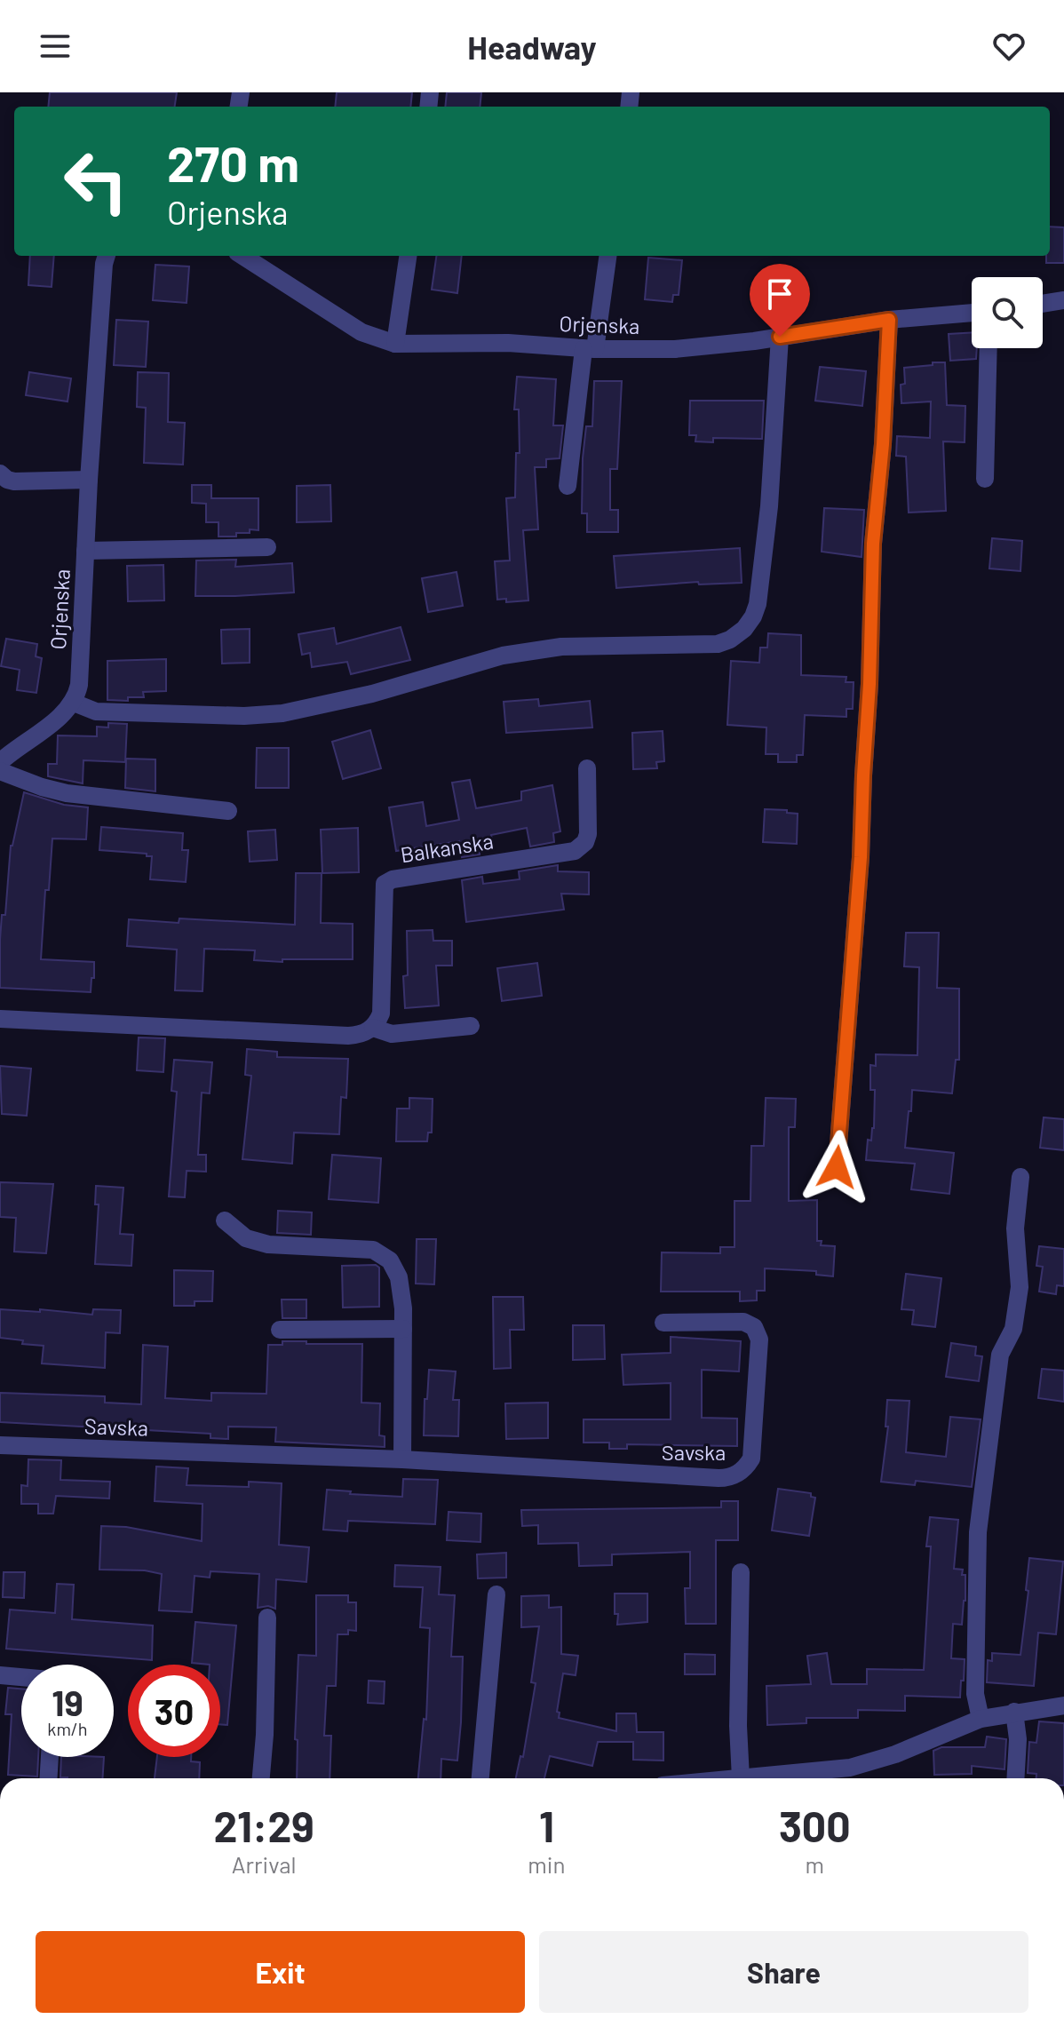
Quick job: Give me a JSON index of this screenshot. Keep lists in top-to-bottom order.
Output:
{
  "streets": {
    "street": ["Orjenska", "Balkanska", "Savska"]
  },
  "page": {
    "header": "Headway",
    "turn": ["270 m", "Orjenska"],
    "speed": "19 km/h",
    "limit": "30",
    "eta": [
      "21:29",
      "Arrival",
      "1",
      "min",
      "300",
      "m"
    ],
    "buttons": ["Exit", "Share"]
  }
}
